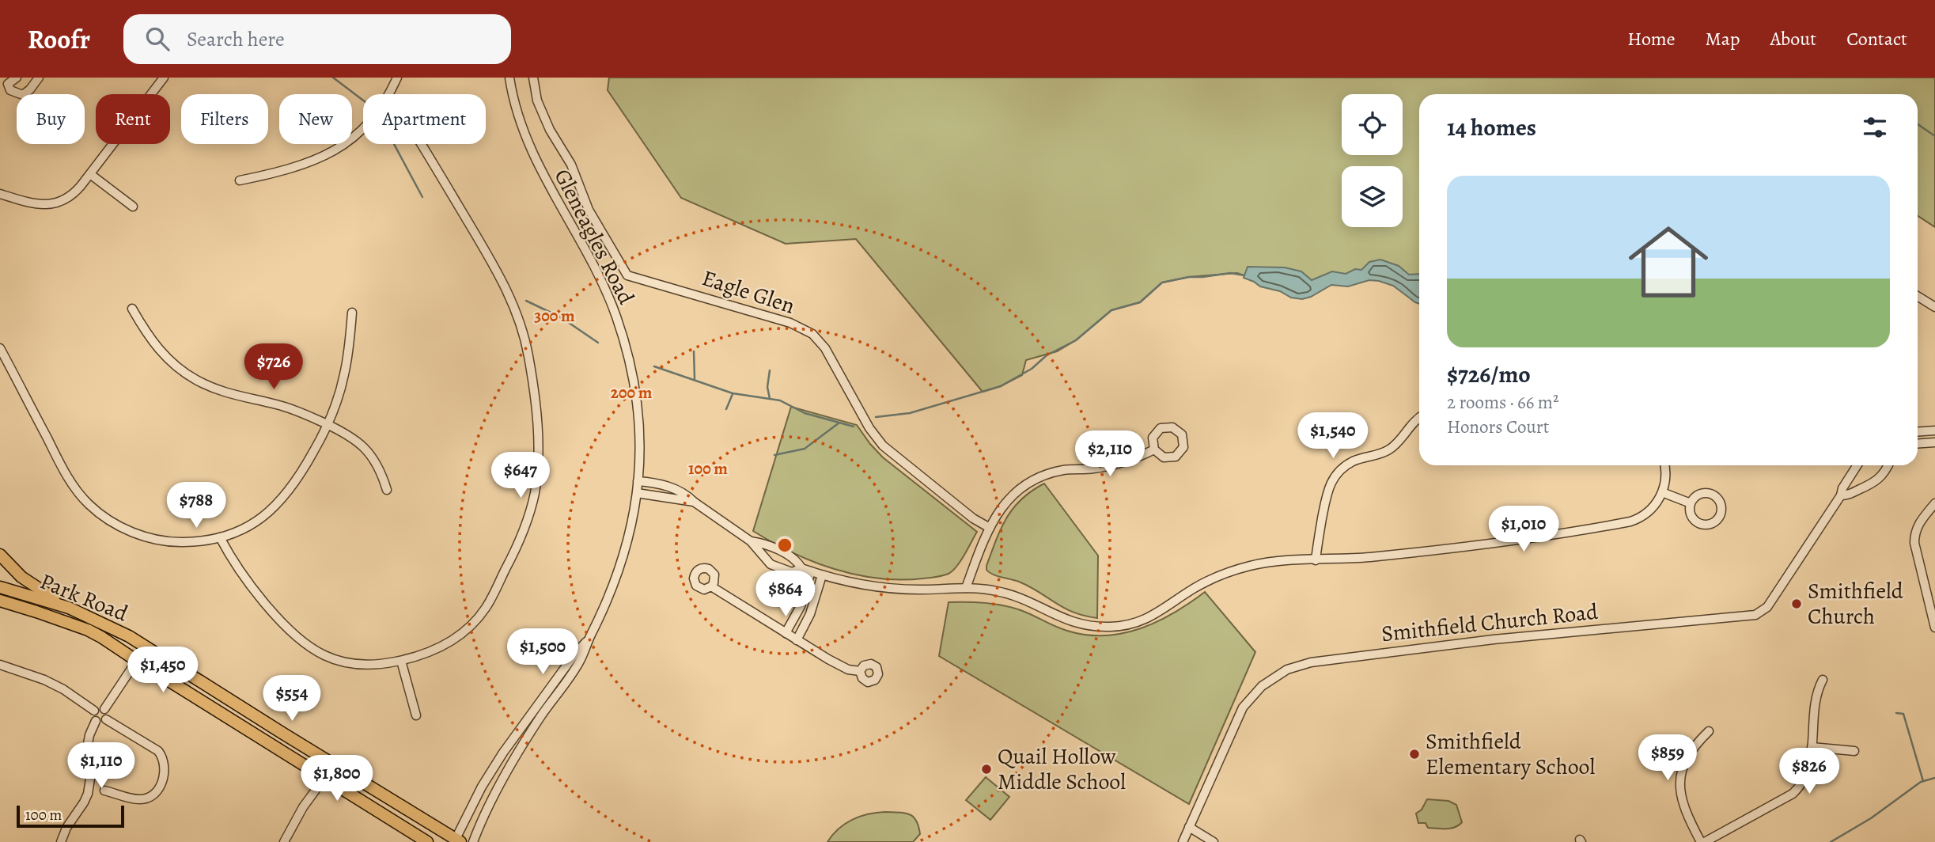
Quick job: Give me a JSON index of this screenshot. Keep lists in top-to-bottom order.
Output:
{
  "streets": {
    "main road": ["Park Road"],
    "street": ["Gleneagles Road", "Eagle Glen", "Smithfield Church Road"]
  },
  "crossings": [
    ["Gleneagles Road", "Park Road"]
  ],
  "places": ["Smithfield Church", "Smithfield Elementary School", "Quail Hollow Middle School"],
  "scale_bar": "100 m",
  "page": {
    "header": "Roofr",
    "search": "Search here",
    "nav": [
      "Home",
      "Map",
      "About",
      "Contact"
    ],
    "chip": [
      "Buy",
      "Rent",
      "Filters",
      "New",
      "Apartment"
    ],
    "heading": "14 homes",
    "list": [
      {
        "name": "$726/mo",
        "note": "2 rooms · 66 m² · Honors Court"
      }
    ],
    "price": [
      "$726",
      "$1,540",
      "$2,110",
      "$647",
      "$788",
      "$1,010",
      "$864",
      "$1,500",
      "$1,450",
      "$554",
      "$859",
      "$1,110",
      "$826",
      "$1,800"
    ],
    "scale": "100 m"
  },
  "rings": ["300 m", "200 m", "100 m"]
}
